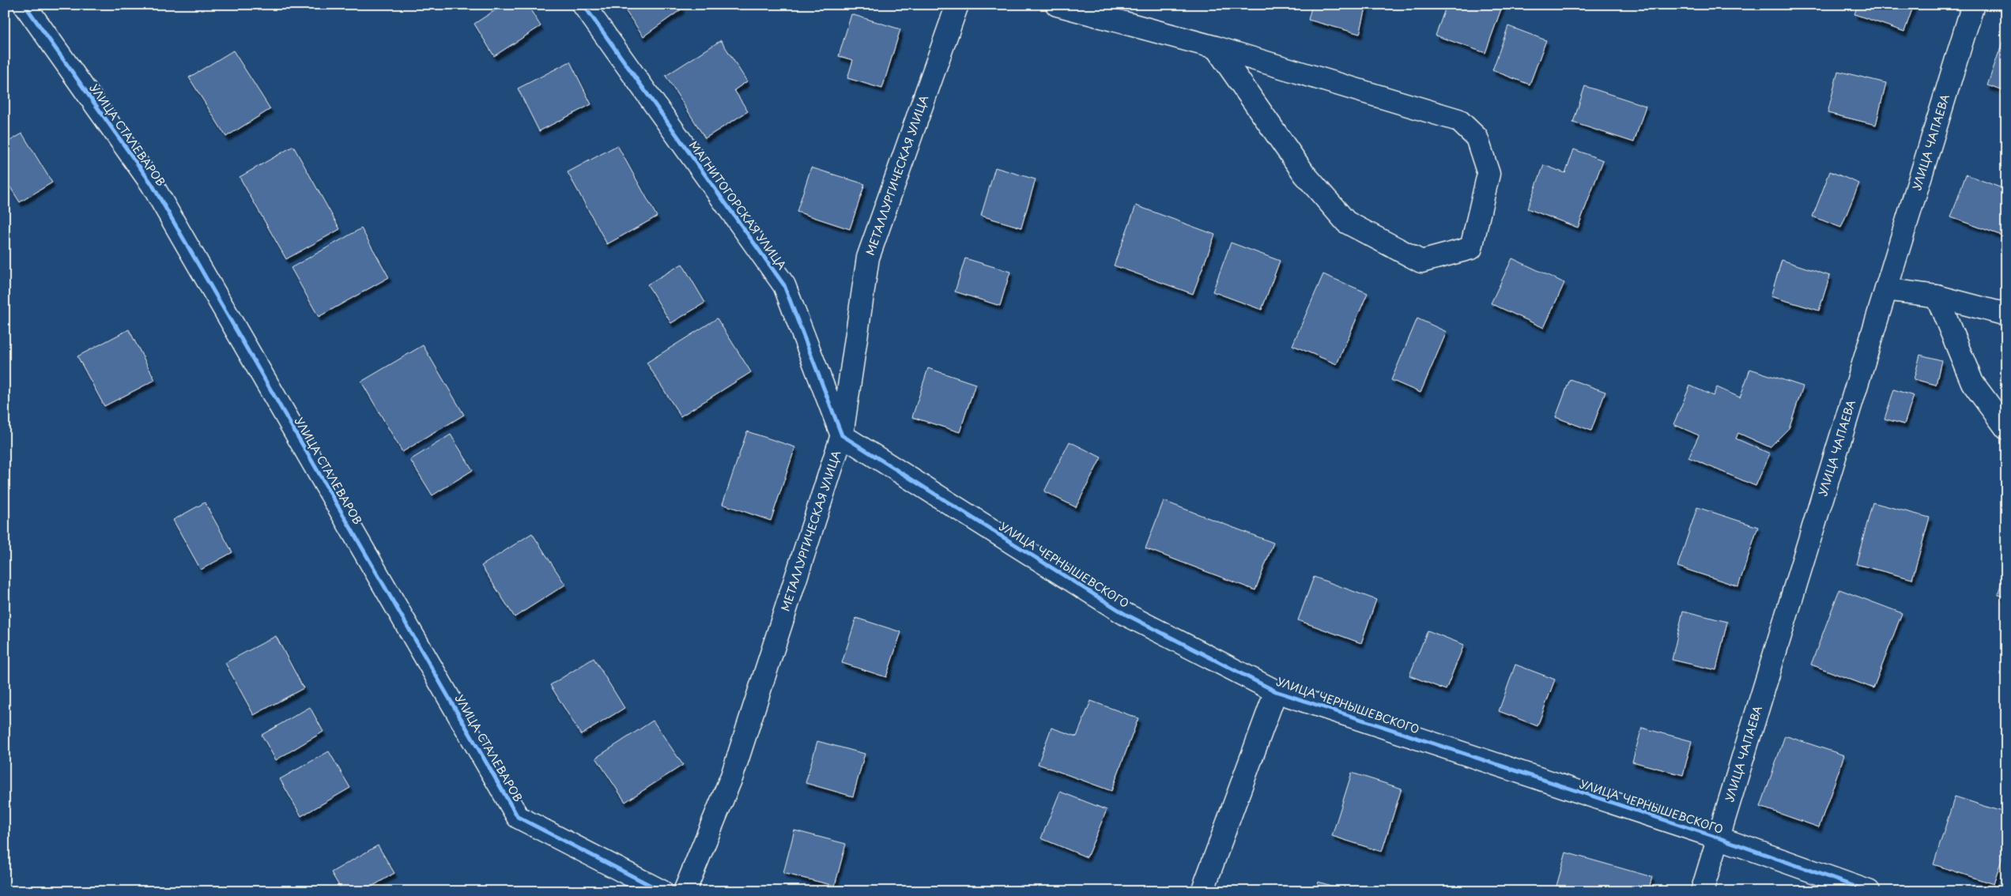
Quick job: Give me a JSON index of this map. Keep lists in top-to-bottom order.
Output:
{
  "streets": {
    "street": [
      "УЛИЦА СТАЛЕВАРОВ",
      "УЛИЦА ЧАПАЕВА",
      "МЕТАЛЛУРГИЧЕСКАЯ УЛИЦА",
      "МАГНИТОГОРСКАЯ УЛИЦА",
      "УЛИЦА ЧЕРНЫШЕВСКОГО"
    ]
  },
  "crossings": [
    ["УЛИЦА ЧАПАЕВА", "УЛИЦА ЧЕРНЫШЕВСКОГО"],
    ["МЕТАЛЛУРГИЧЕСКАЯ УЛИЦА", "МАГНИТОГОРСКАЯ УЛИЦА"],
    ["МЕТАЛЛУРГИЧЕСКАЯ УЛИЦА", "УЛИЦА ЧЕРНЫШЕВСКОГО"],
    ["МАГНИТОГОРСКАЯ УЛИЦА", "УЛИЦА ЧЕРНЫШЕВСКОГО"]
  ]
}
